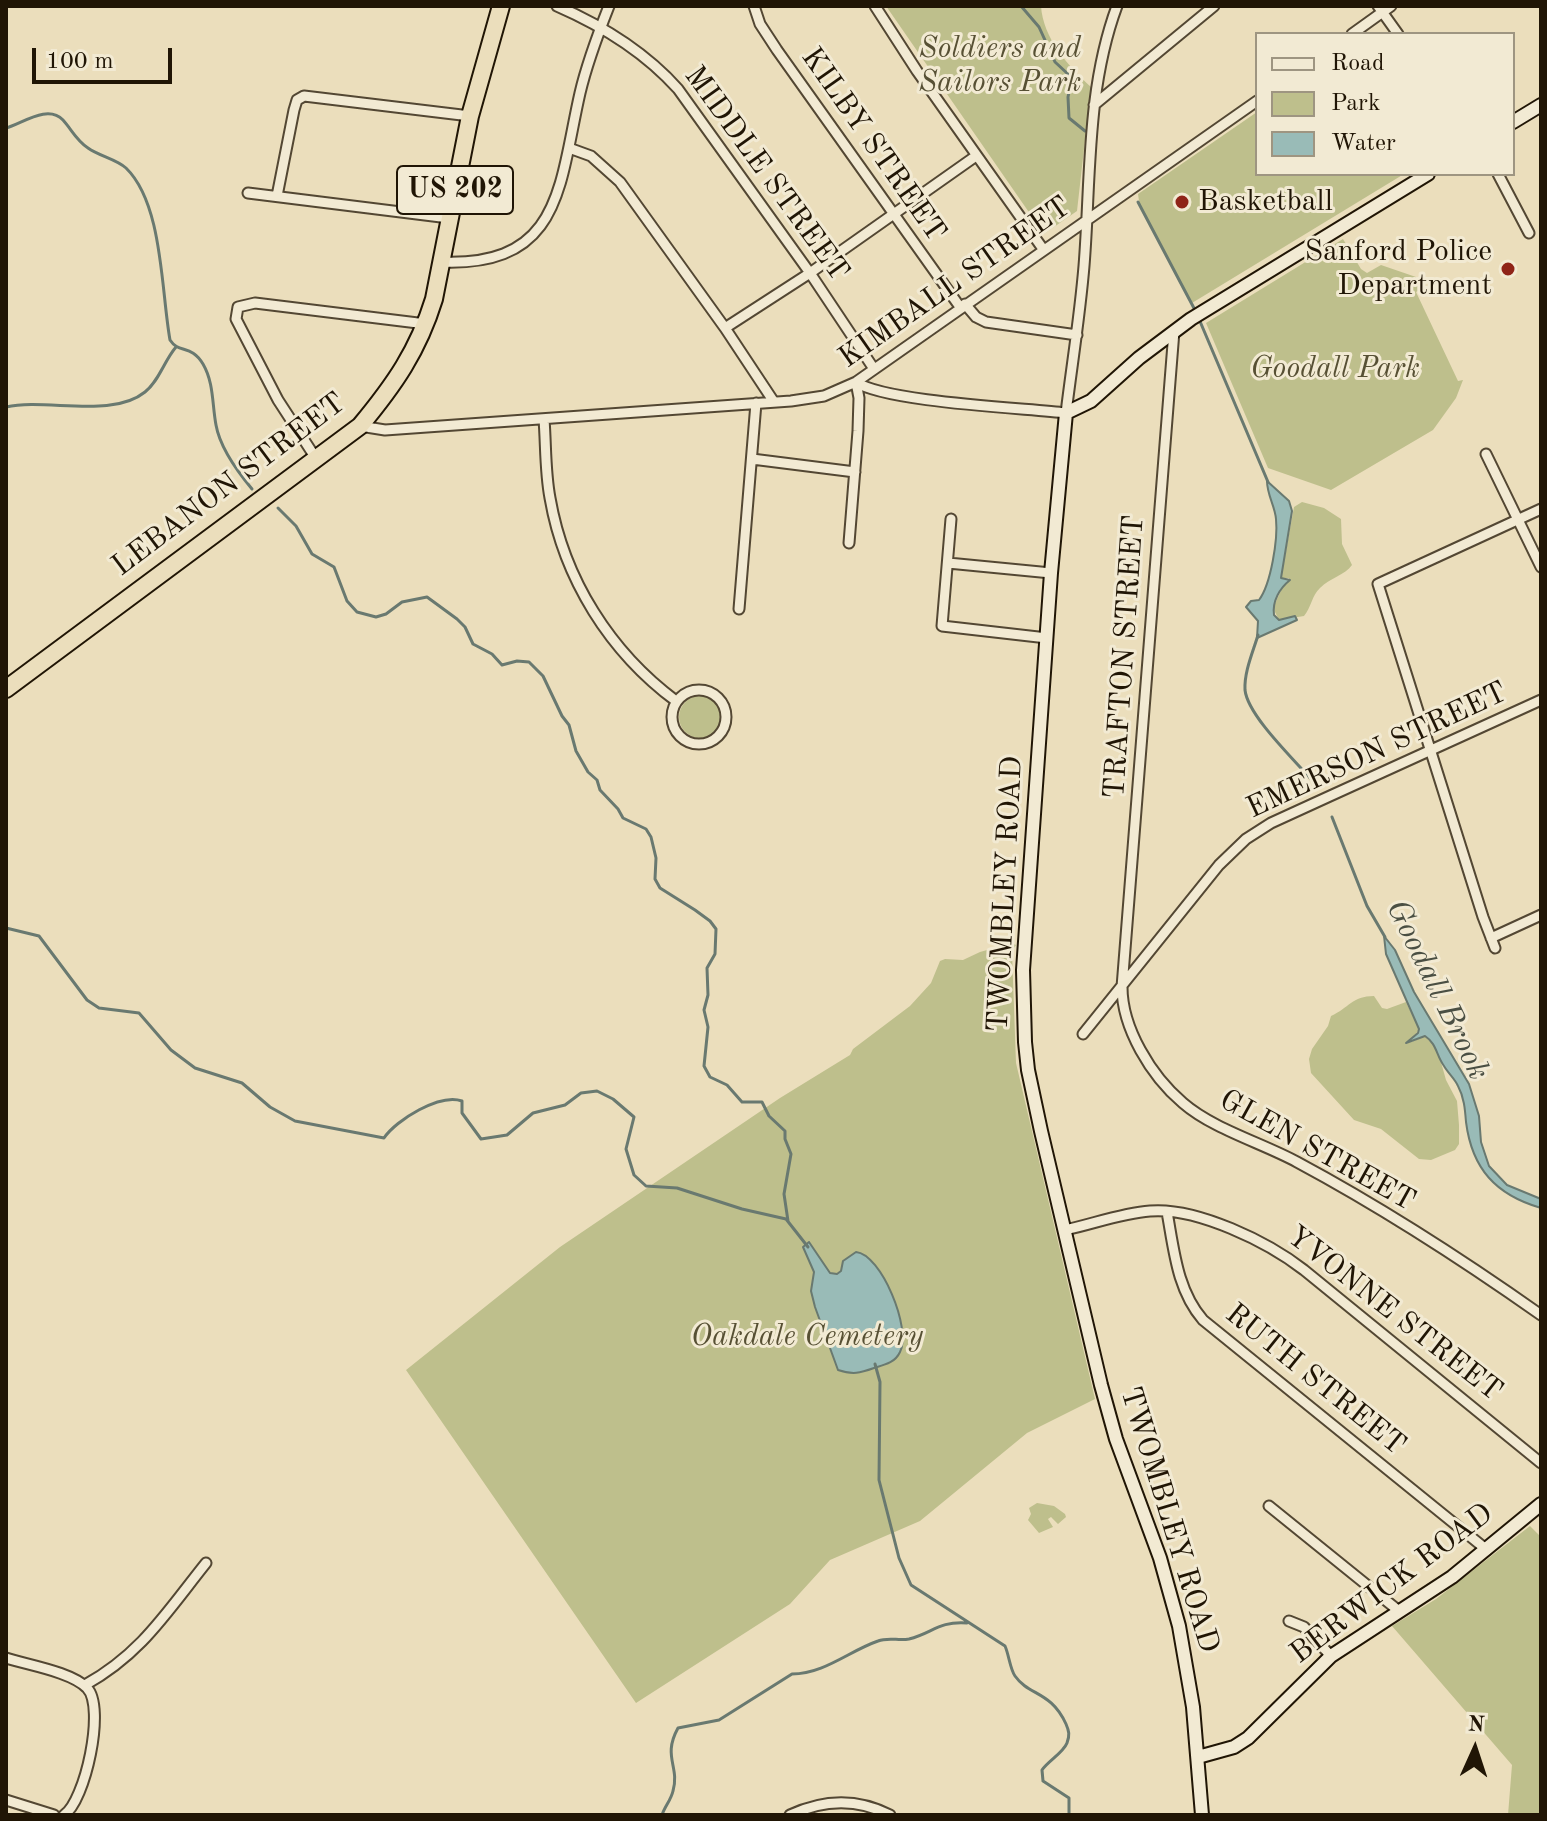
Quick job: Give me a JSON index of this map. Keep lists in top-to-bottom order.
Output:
{
  "streets": {
    "highway": ["US 202", "LEBANON STREET"],
    "street": [
      "KILBY STREET",
      "MIDDLE STREET",
      "KIMBALL STREET",
      "TRAFTON STREET",
      "EMERSON STREET",
      "TWOMBLEY ROAD",
      "GLEN STREET",
      "YVONNE STREET",
      "RUTH STREET",
      "BERWICK ROAD"
    ]
  },
  "crossings": [
    ["KILBY STREET", "KIMBALL STREET"],
    ["MIDDLE STREET", "KIMBALL STREET"],
    ["KIMBALL STREET", "LEBANON STREET"],
    ["KIMBALL STREET", "TWOMBLEY ROAD"],
    ["TRAFTON STREET", "EMERSON STREET"],
    ["TRAFTON STREET", "GLEN STREET"],
    ["EMERSON STREET", "GLEN STREET"],
    ["TWOMBLEY ROAD", "YVONNE STREET"],
    ["TWOMBLEY ROAD", "BERWICK ROAD"],
    ["YVONNE STREET", "RUTH STREET"],
    ["RUTH STREET", "BERWICK ROAD"]
  ],
  "water": ["Goodall Brook"],
  "parks": ["Soldiers and Sailors Park", "Goodall Park", "Oakdale Cemetery"],
  "places": ["Basketball", "Sanford Police Department"],
  "legend": ["Road", "Park", "Water"],
  "scale_bar": "100 m",
  "north": "top"
}
